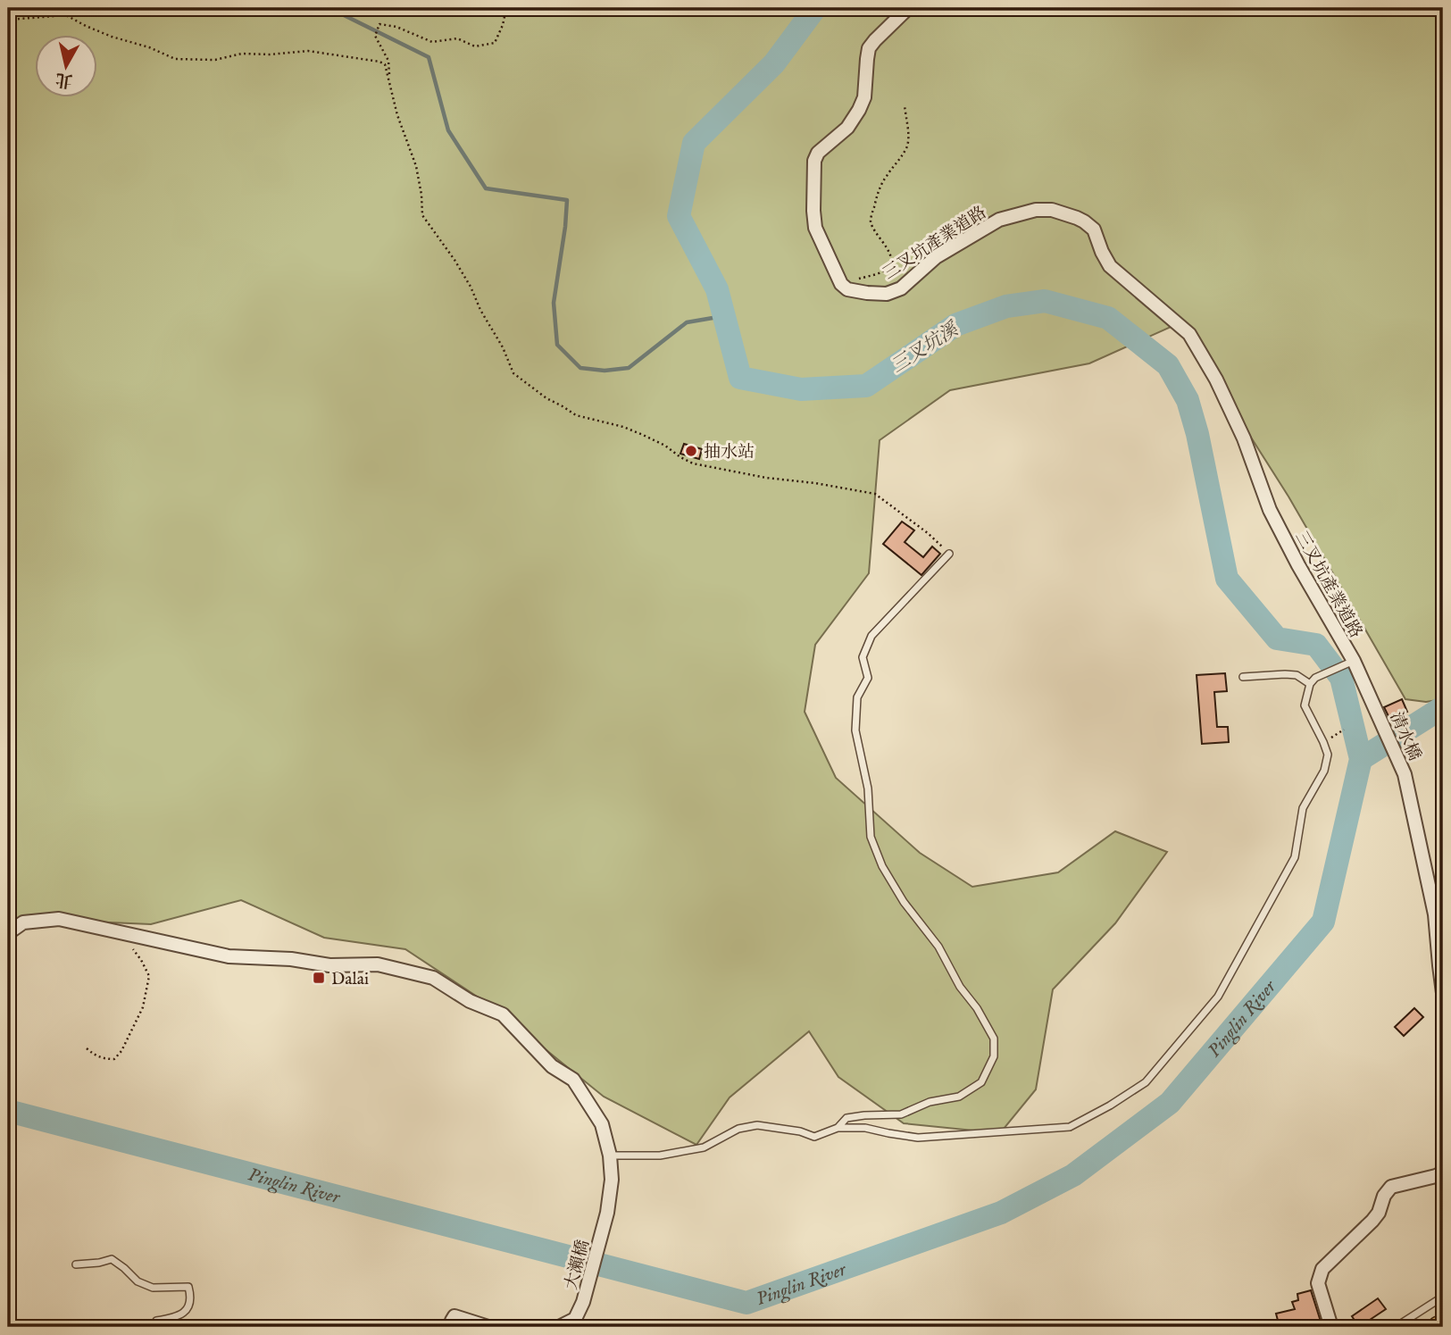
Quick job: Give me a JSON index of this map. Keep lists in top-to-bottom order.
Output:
{
  "streets": {
    "street": ["三叉坑產業道路", "清水橋", "大瀨橋"]
  },
  "crossings": [
    ["三叉坑產業道路", "清水橋"]
  ],
  "water": ["三叉坑溪", "Pinglin River"],
  "places": {
    "other": ["抽水站"],
    "transit": ["Dalai"]
  },
  "north": "bottom"
}
